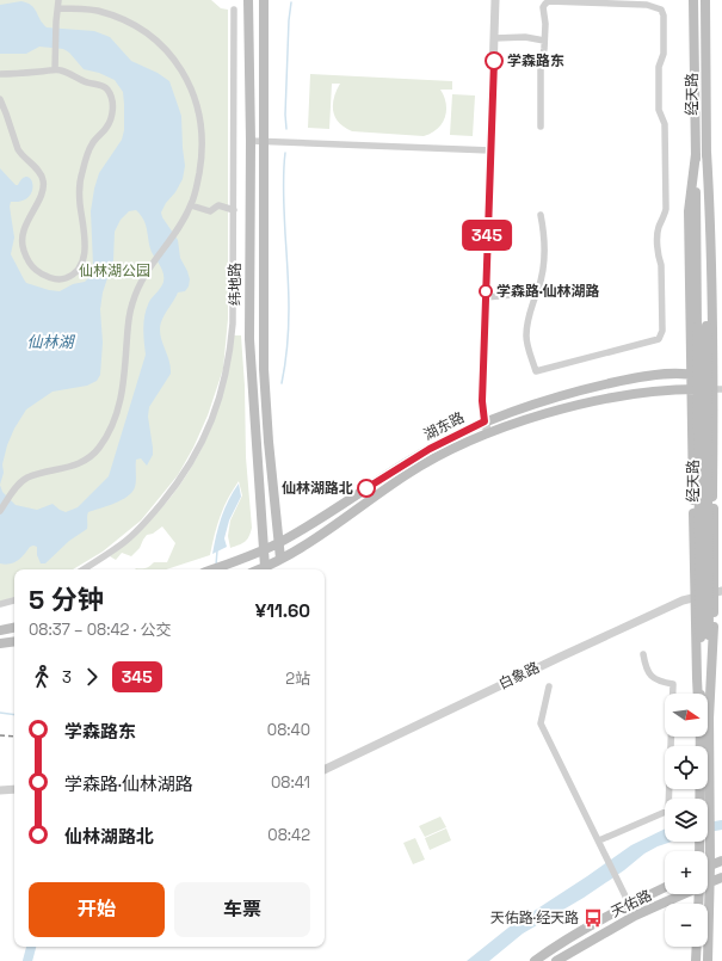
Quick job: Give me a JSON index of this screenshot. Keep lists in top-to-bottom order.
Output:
{
  "streets": {
    "main road": [
      "经天路",
      "纬地路",
      "湖东路",
      "天佑路"
    ],
    "street": ["白象路"]
  },
  "crossings": [
    ["经天路", "天佑路"],
    ["纬地路", "湖东路"]
  ],
  "water": ["仙林湖"],
  "parks": ["仙林湖公园"],
  "places": {
    "other": ["学森路东", "学森路·仙林湖路", "仙林湖路北"],
    "bus stop": ["天佑路·经天路"]
  },
  "lines": ["bus line 345"],
  "north": "right",
  "page": {
    "on_map": "345",
    "heading": ["5 分钟", "08:37 – 08:42 · 公交", "¥11.60"],
    "legs": ["3", "345", "2站"],
    "map_buttons": ["+", "−"],
    "list": [
      {
        "name": "学森路东",
        "value": "08:40"
      },
      {
        "name": "学森路·仙林湖路",
        "value": "08:41"
      },
      {
        "name": "仙林湖路北",
        "value": "08:42"
      }
    ],
    "buttons": ["开始", "车票"]
  }
}
